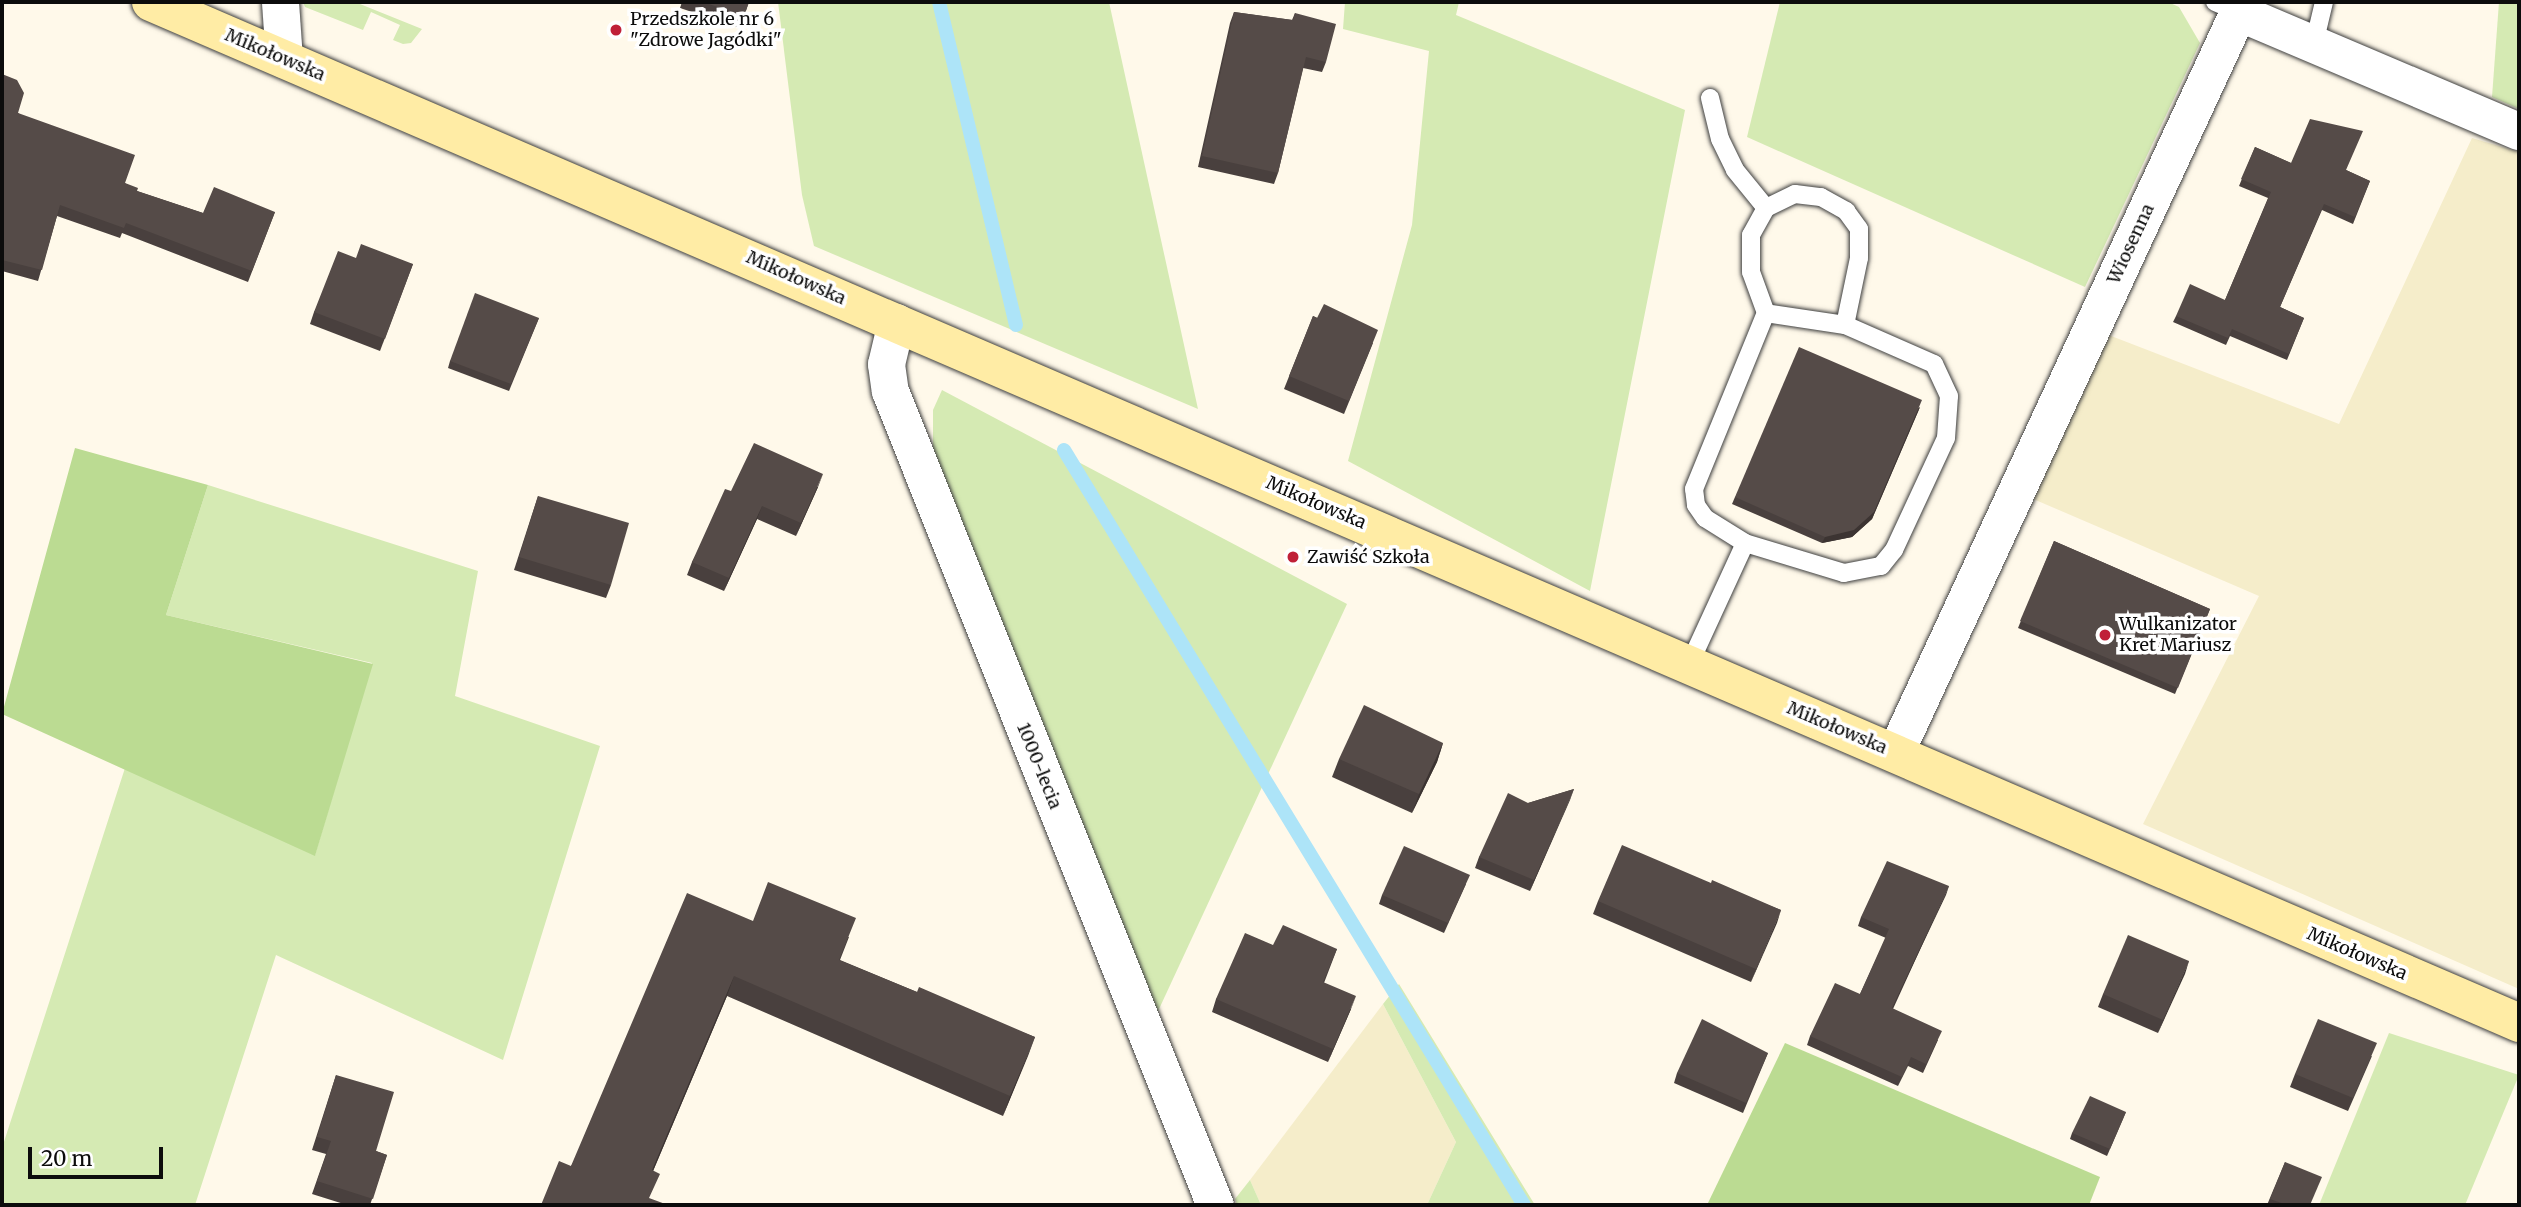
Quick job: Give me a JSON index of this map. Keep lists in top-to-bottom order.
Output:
{
  "streets": {
    "main road": ["Mikołowska"],
    "street": ["Wiosenna", "1000-lecia"]
  },
  "crossings": [
    ["Mikołowska", "Wiosenna"],
    ["Mikołowska", "1000-lecia"]
  ],
  "places": ["Przedszkole nr 6 \"Zdrowe Jagódki\"", "Zawiść Szkoła", "Wulkanizator Kret Mariusz"],
  "scale_bar": "20 m"
}
